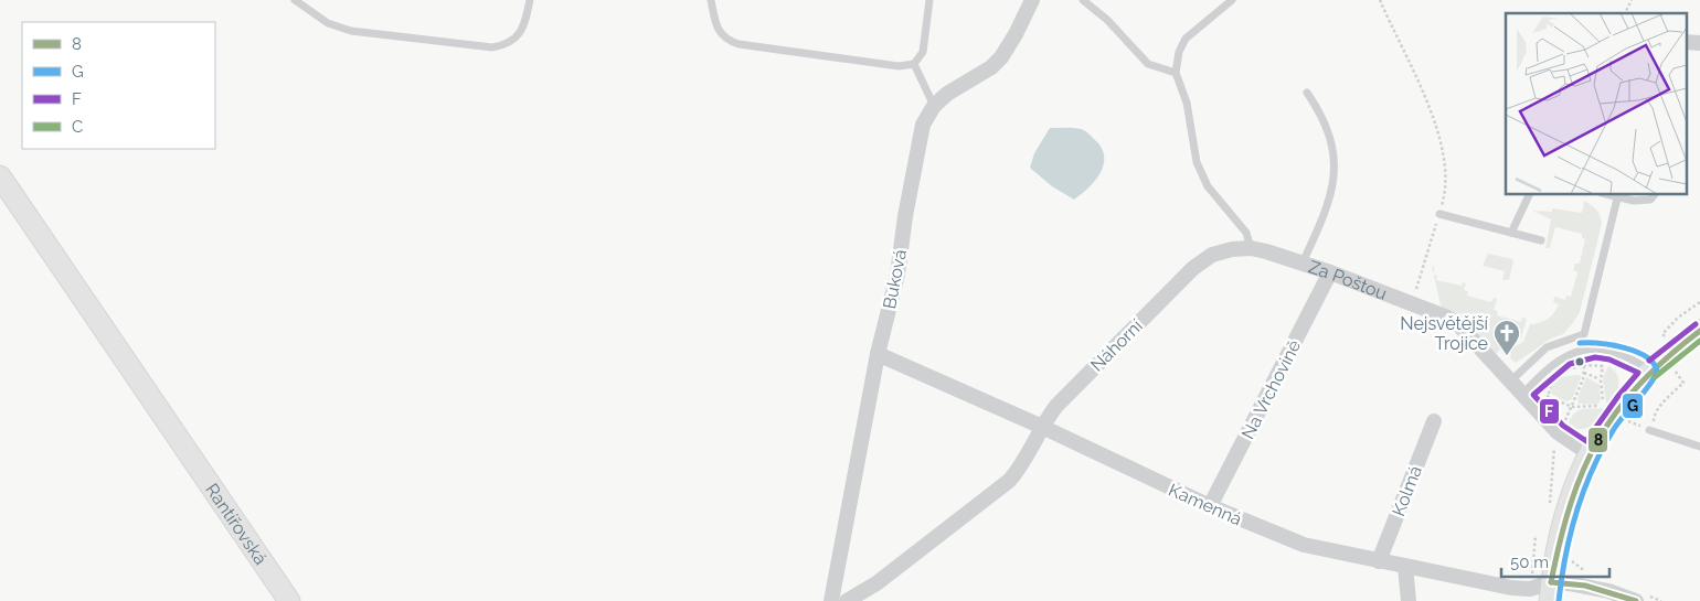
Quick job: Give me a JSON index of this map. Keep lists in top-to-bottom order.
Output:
{
  "streets": {
    "street": [
      "Buková",
      "Za Poštou",
      "Náhorní",
      "Na Vrchovině",
      "Kolmá",
      "Kamenná",
      "Rantířovská"
    ]
  },
  "crossings": [
    ["Buková", "Kamenná"],
    ["Za Poštou", "Náhorní"],
    ["Za Poštou", "Na Vrchovině"],
    ["Náhorní", "Kamenná"],
    ["Na Vrchovině", "Kamenná"],
    ["Kolmá", "Kamenná"]
  ],
  "places": {
    "church": ["Nejsvětější Trojice"]
  },
  "lines": [
    "transit line F",
    "transit line 8",
    "transit line C",
    "transit line G"
  ],
  "legend": [
    "8",
    "G",
    "F",
    "C"
  ],
  "scale_bar": "50 m"
}
